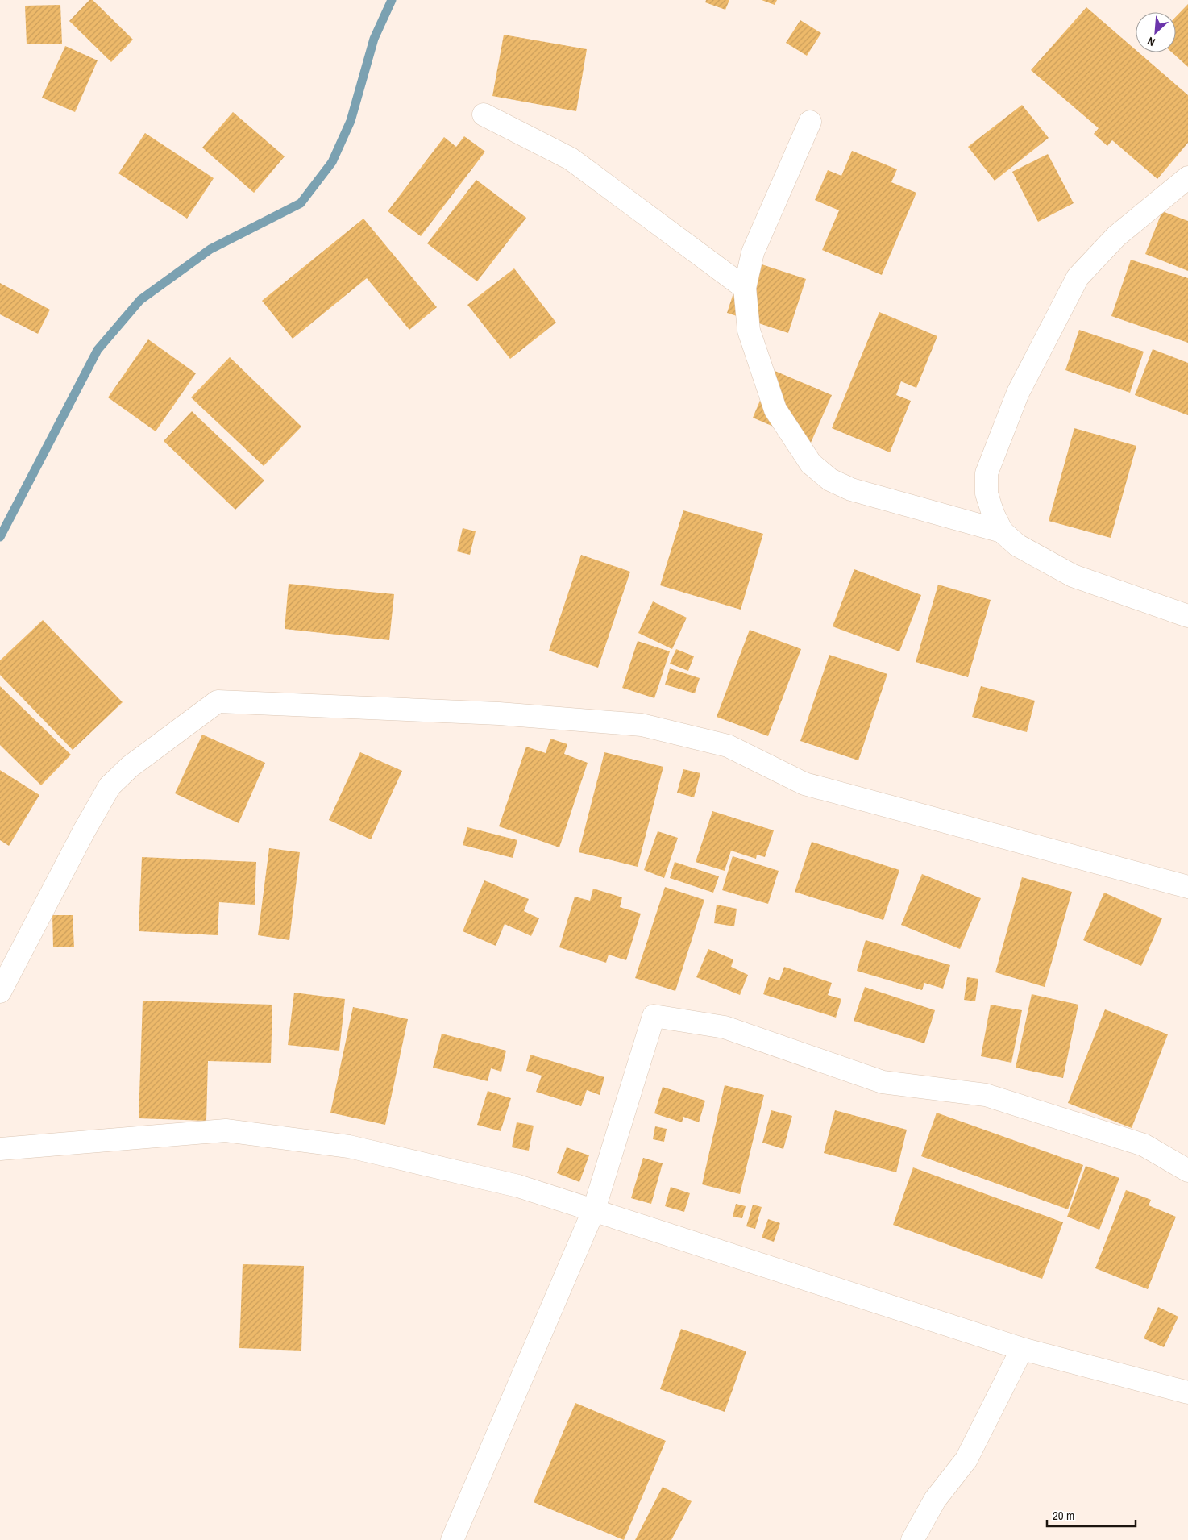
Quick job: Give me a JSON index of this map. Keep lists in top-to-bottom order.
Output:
{
  "scale_bar": "20 m",
  "north": "bottom left"
}
